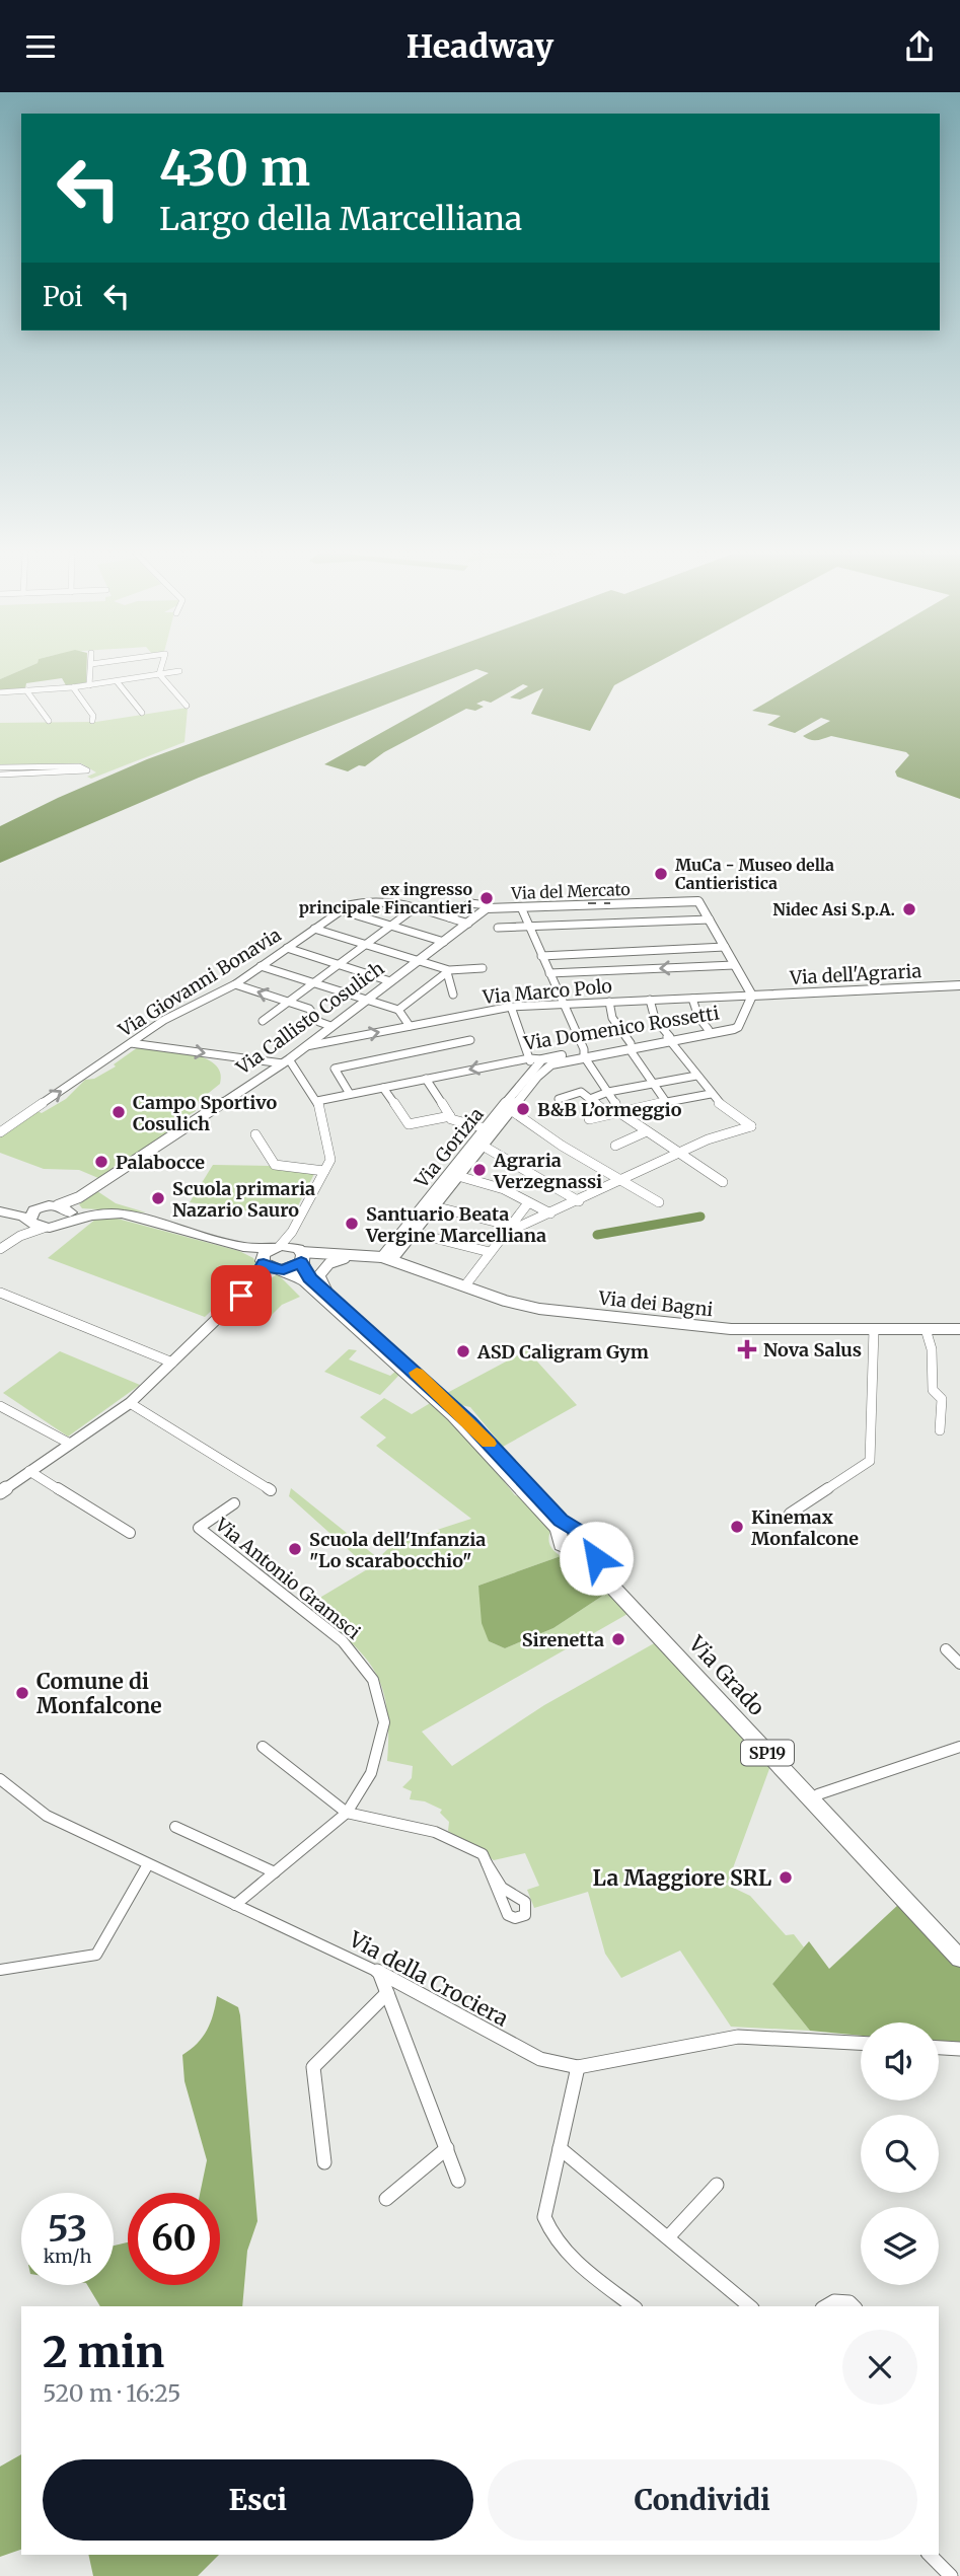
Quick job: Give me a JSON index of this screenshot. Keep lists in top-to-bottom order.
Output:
{
  "streets": {
    "main road": ["Via Grado", "SP19"],
    "street": [
      "Via del Mercato",
      "Via dell'Agraria",
      "Via Giovanni Bonavia",
      "Via Marco Polo",
      "Via Callisto Cosulich",
      "Via Domenico Rossetti",
      "Via Gorizia",
      "Via dei Bagni",
      "Via Antonio Gramsci",
      "Via della Crociera"
    ]
  },
  "crossings": [
    ["Via del Mercato", "Via Callisto Cosulich"],
    ["Via dell'Agraria", "Via Marco Polo"],
    ["Via Giovanni Bonavia", "Via Callisto Cosulich"],
    ["Via Marco Polo", "Via Callisto Cosulich"],
    ["Via Domenico Rossetti", "Via Gorizia"],
    ["Via Gorizia", "Via dei Bagni"],
    ["Via Antonio Gramsci", "Via della Crociera"]
  ],
  "places": {
    "other": [
      "MuCa - Museo della Cantieristica",
      "ex ingresso principale Fincantieri",
      "Nidec Asi S.p.A.",
      "B&B L’ormeggio",
      "Campo Sportivo Cosulich",
      "Palabocce",
      "Agraria Verzegnassi",
      "Scuola primaria Nazario Sauro",
      "Santuario Beata Vergine Marcelliana",
      "ASD Caligram Gym",
      "Kinemax Monfalcone",
      "Scuola dell'Infanzia \"Lo scarabocchio\"",
      "Sirenetta",
      "Comune di Monfalcone",
      "La Maggiore SRL"
    ],
    "health": ["Nova Salus"]
  },
  "page": {
    "header": "Headway",
    "turn": ["430 m", "Largo della Marcelliana"],
    "then": "Poi",
    "speed": "53 km/h",
    "limit": "60",
    "heading": ["2 min", "520 m · 16:25"],
    "buttons": ["Esci", "Condividi"]
  }
}
